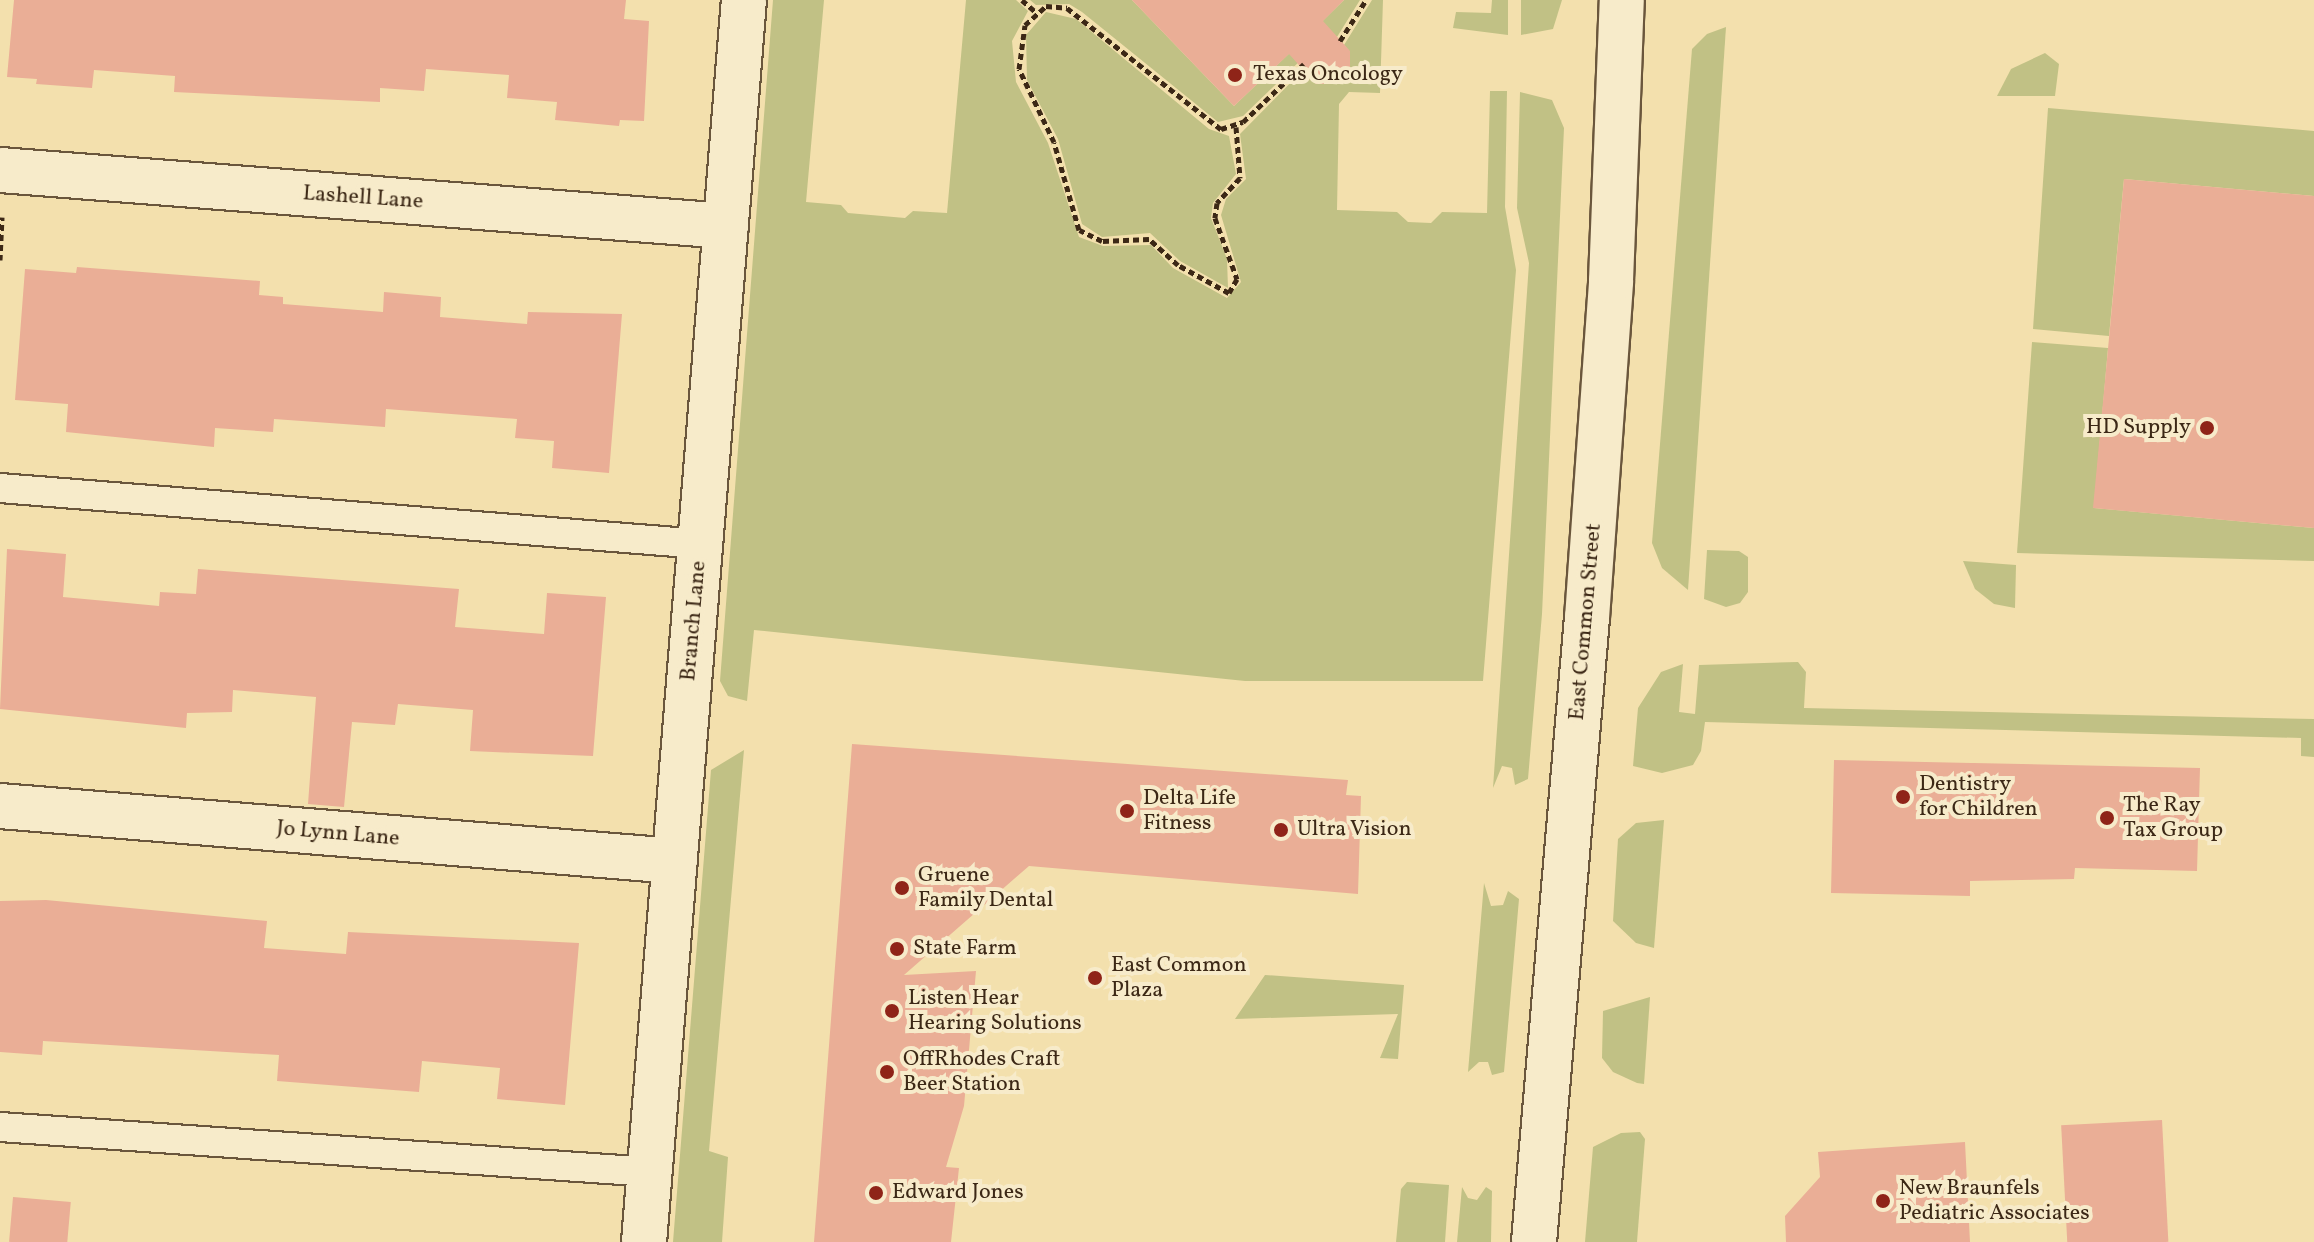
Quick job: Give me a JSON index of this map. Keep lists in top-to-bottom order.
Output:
{
  "streets": {
    "street": [
      "Lashell Lane",
      "Branch Lane",
      "East Common Street",
      "Jo Lynn Lane"
    ]
  },
  "crossings": [
    ["Lashell Lane", "Branch Lane"],
    ["Branch Lane", "Jo Lynn Lane"]
  ],
  "places": [
    "Texas Oncology",
    "HD Supply",
    "Dentistry for Children",
    "Delta Life Fitness",
    "The Ray Tax Group",
    "Ultra Vision",
    "Gruene Family Dental",
    "State Farm",
    "East Common Plaza",
    "Listen Hear Hearing Solutions",
    "OffRhodes Craft Beer Station",
    "Edward Jones",
    "New Braunfels Pediatric Associates"
  ]
}
